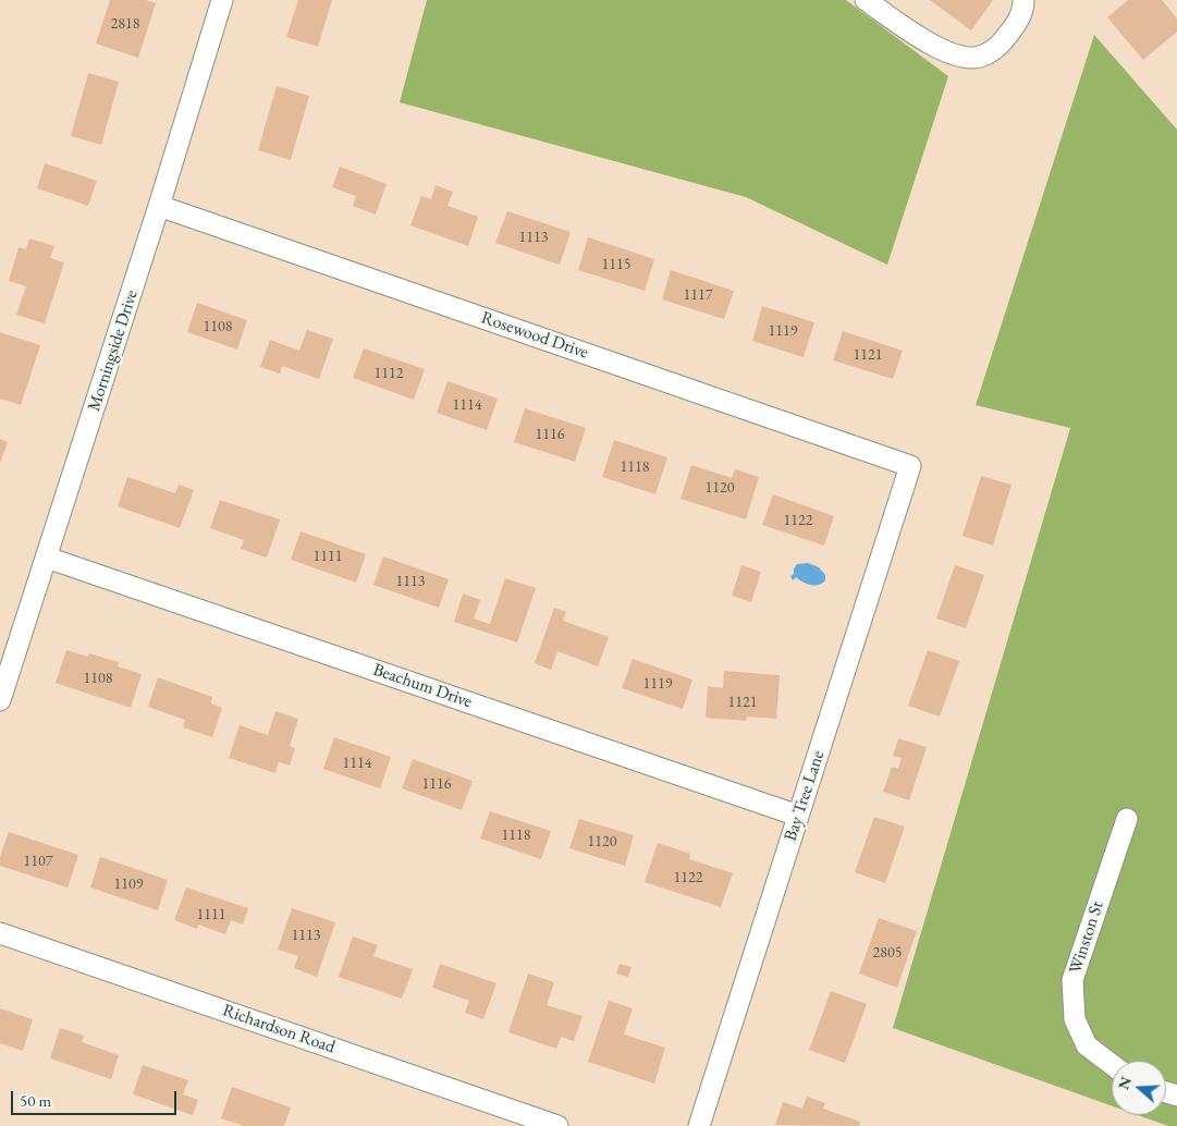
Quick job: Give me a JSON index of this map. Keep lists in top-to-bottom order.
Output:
{
  "streets": {
    "street": [
      "Rosewood Drive",
      "Morningside Drive",
      "Beachum Drive",
      "Bay Tree Lane",
      "Winston St",
      "Richardson Road"
    ]
  },
  "crossings": [
    ["Rosewood Drive", "Morningside Drive"],
    ["Rosewood Drive", "Bay Tree Lane"],
    ["Morningside Drive", "Beachum Drive"],
    ["Beachum Drive", "Bay Tree Lane"]
  ],
  "house_numbers": [
    "2818",
    "1113",
    "1115",
    "1117",
    "1108",
    "1119",
    "1121",
    "1112",
    "1114",
    "1116",
    "1118",
    "1120",
    "1122",
    "1111",
    "1113",
    "1108",
    "1119",
    "1121",
    "1114",
    "1116",
    "1118",
    "1120",
    "1107",
    "1122",
    "1109",
    "1111",
    "1113",
    "2805"
  ],
  "scale_bar": "50 m",
  "north": "left"
}
